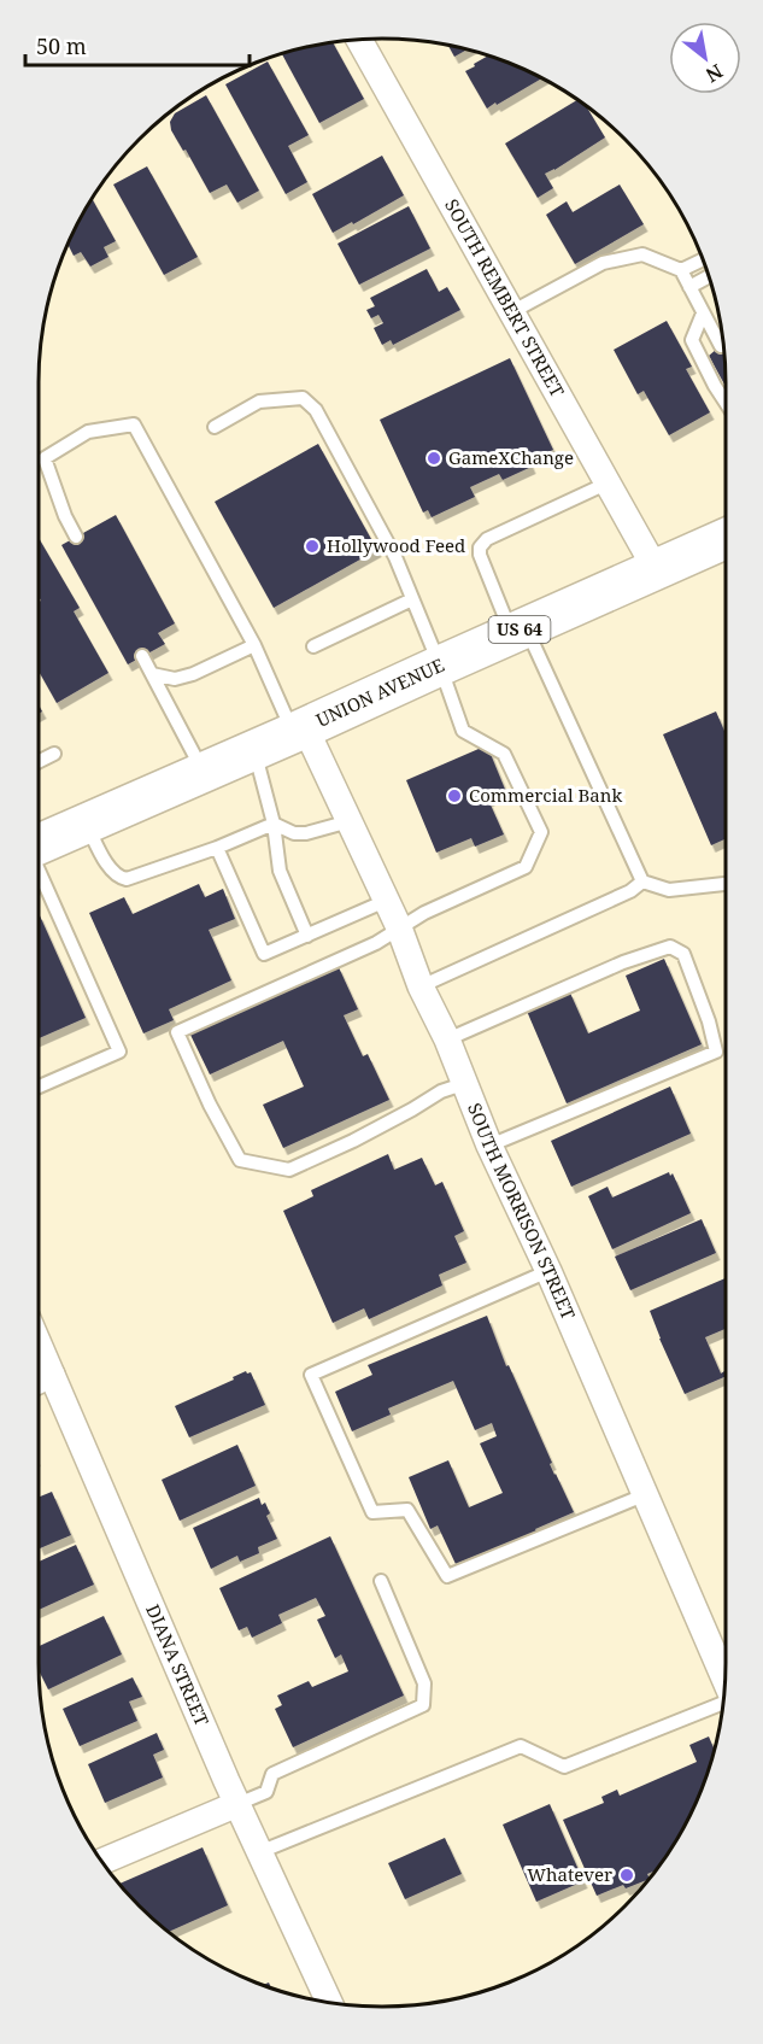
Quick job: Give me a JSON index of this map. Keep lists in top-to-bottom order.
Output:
{
  "streets": {
    "main road": ["US 64", "UNION AVENUE"],
    "street": ["SOUTH REMBERT STREET", "SOUTH MORRISON STREET", "DIANA STREET"]
  },
  "crossings": [
    ["SOUTH REMBERT STREET", "UNION AVENUE"],
    ["UNION AVENUE", "SOUTH MORRISON STREET"]
  ],
  "places": [
    "GameXChange",
    "Hollywood Feed",
    "Commercial Bank",
    "Whatever"
  ],
  "scale_bar": "50 m",
  "north": "bottom right"
}
